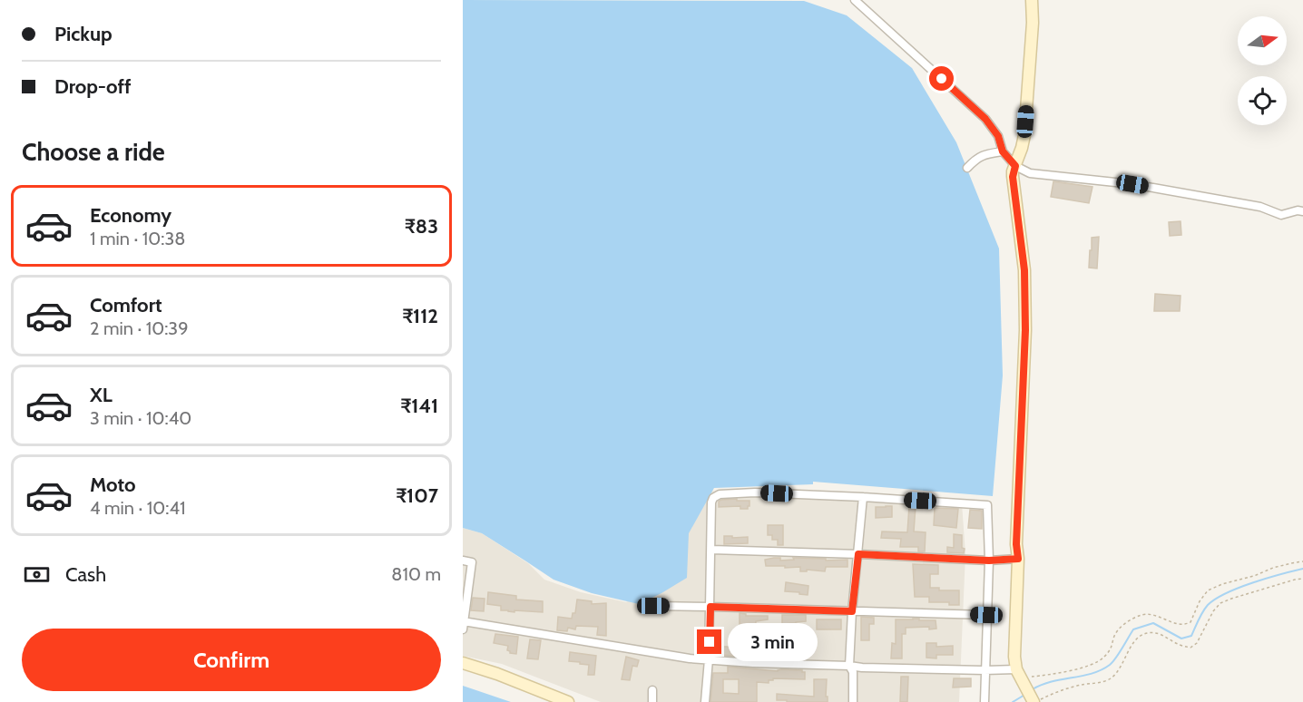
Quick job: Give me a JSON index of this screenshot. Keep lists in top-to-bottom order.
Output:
{
  "north": "right",
  "page": {
    "banner": ["Pickup", "Drop-off"],
    "heading": "Choose a ride",
    "list": [
      {
        "name": "Economy",
        "note": "1 min · 10:38",
        "value": "₹83"
      },
      {
        "name": "Comfort",
        "note": "2 min · 10:39",
        "value": "₹112"
      },
      {
        "name": "XL",
        "note": "3 min · 10:40",
        "value": "₹141"
      },
      {
        "name": "Moto",
        "note": "4 min · 10:41",
        "value": "₹107"
      }
    ],
    "pay": ["Cash", "810 m"],
    "buttons": "Confirm",
    "bubble": "3 min"
  }
}
